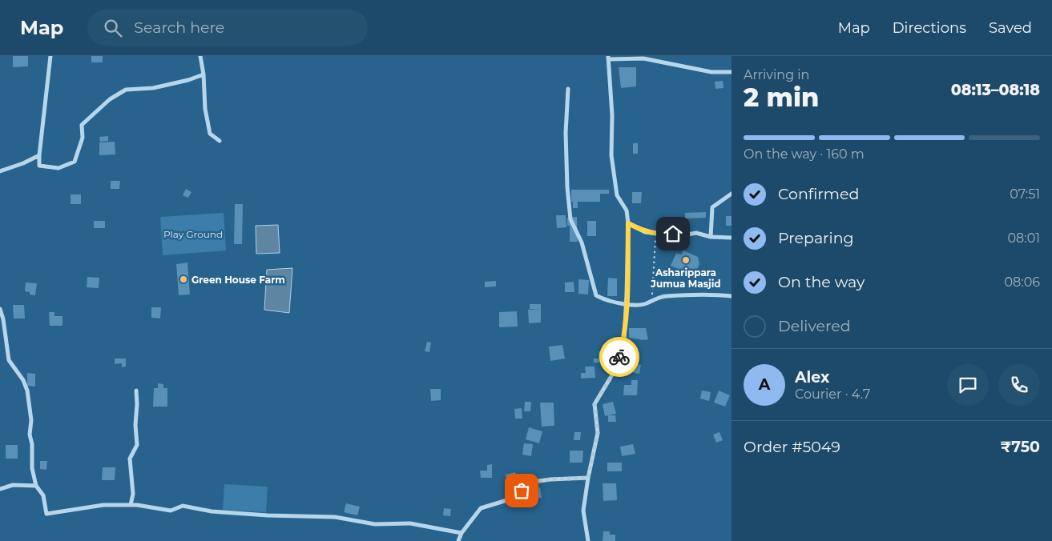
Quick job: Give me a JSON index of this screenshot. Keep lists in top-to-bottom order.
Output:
{
  "parks": ["Play Ground"],
  "places": ["Asharippara Jumua Masjid", "Green House Farm"],
  "page": {
    "header": "Map",
    "search": "Search here",
    "nav": ["Map", "Directions", "Saved"],
    "heading": ["2 min", "Arriving in", "08:13–08:18"],
    "panel": [
      "Alex",
      "Courier · 4.7",
      "Order #5049",
      "₹750"
    ],
    "bar": "On the way · 160 m",
    "list": [
      ["Confirmed", "07:51"],
      ["Preparing", "08:01"],
      ["On the way", "08:06"],
      "Delivered"
    ],
    "round": "A"
  }
}
